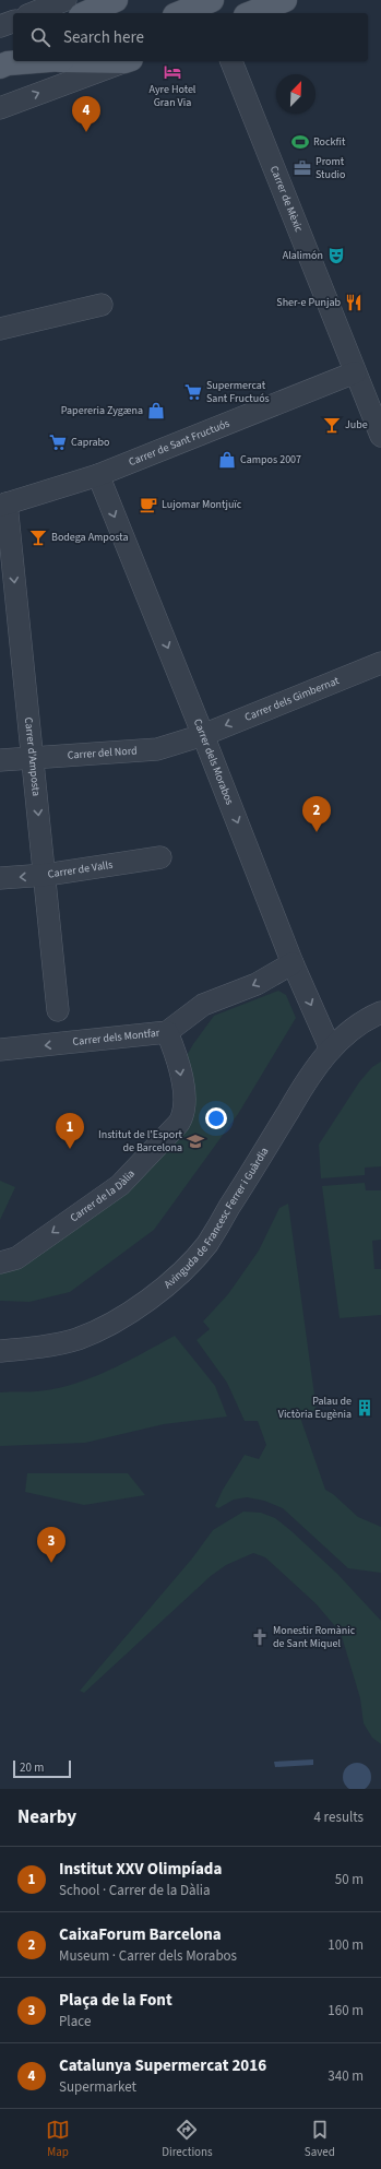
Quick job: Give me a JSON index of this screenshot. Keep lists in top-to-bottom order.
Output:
{
  "streets": {
    "street": [
      "Carrer de Mèxic",
      "Carrer de Sant Fructuós",
      "Carrer dels Gimbernat",
      "Carrer del Nord",
      "Carrer d'Amposta",
      "Carrer dels Morabos",
      "Carrer de Valls",
      "Carrer dels Montfar",
      "Carrer de la Dàlia",
      "Avinguda de Francesc Ferrer i Guàrdia"
    ]
  },
  "crossings": [
    ["Carrer de Mèxic", "Carrer de Sant Fructuós"],
    ["Carrer de Sant Fructuós", "Carrer d'Amposta"],
    ["Carrer de Sant Fructuós", "Carrer dels Morabos"],
    ["Carrer dels Gimbernat", "Carrer del Nord"],
    ["Carrer dels Gimbernat", "Carrer dels Morabos"],
    ["Carrer del Nord", "Carrer d'Amposta"],
    ["Carrer del Nord", "Carrer dels Morabos"],
    ["Carrer d'Amposta", "Carrer de Valls"],
    ["Carrer dels Morabos", "Carrer dels Montfar"],
    ["Carrer dels Morabos", "Avinguda de Francesc Ferrer i Guàrdia"],
    ["Carrer dels Montfar", "Carrer de la Dàlia"]
  ],
  "one_way": [
    "Carrer dels Gimbernat",
    "Carrer d'Amposta",
    "Carrer dels Morabos",
    "Carrer dels Montfar",
    "Carrer de la Dàlia"
  ],
  "places": {
    "hotel": ["Ayre Hotel Gran Via"],
    "sports": ["Rockfit"],
    "office": ["Promt Studio"],
    "theatre": ["Alalimón"],
    "restaurant": ["Sher-e Punjab"],
    "supermarket": ["Supermercat Sant Fructuós", "Caprabo"],
    "shop": ["Papereria Zygæna", "Campos 2007"],
    "bar": ["Jube", "Bodega Amposta"],
    "cafe": ["Lujomar Montjuïc"],
    "school or university": ["Institut de l'Esport de Barcelona"],
    "building": ["Palau de Victòria Eugènia"],
    "church": ["Monestir Romànic de Sant Miquel"]
  },
  "scale_bar": "20 m",
  "north": "top right",
  "page": {
    "search": "Search here",
    "pins": [
      "4",
      "2",
      "1",
      "3"
    ],
    "scale": "20 m",
    "heading": ["Nearby", "4 results"],
    "list": [
      {
        "mark": "1",
        "name": "Institut XXV Olimpíada",
        "note": "School · Carrer de la Dàlia",
        "value": "50 m"
      },
      {
        "mark": "2",
        "name": "CaixaForum Barcelona",
        "note": "Museum · Carrer dels Morabos",
        "value": "100 m"
      },
      {
        "mark": "3",
        "name": "Plaça de la Font",
        "note": "Place",
        "value": "160 m"
      },
      {
        "mark": "4",
        "name": "Catalunya Supermercat 2016",
        "note": "Supermarket",
        "value": "340 m"
      }
    ],
    "nav": ["Map", "Directions", "Saved"]
  }
}
